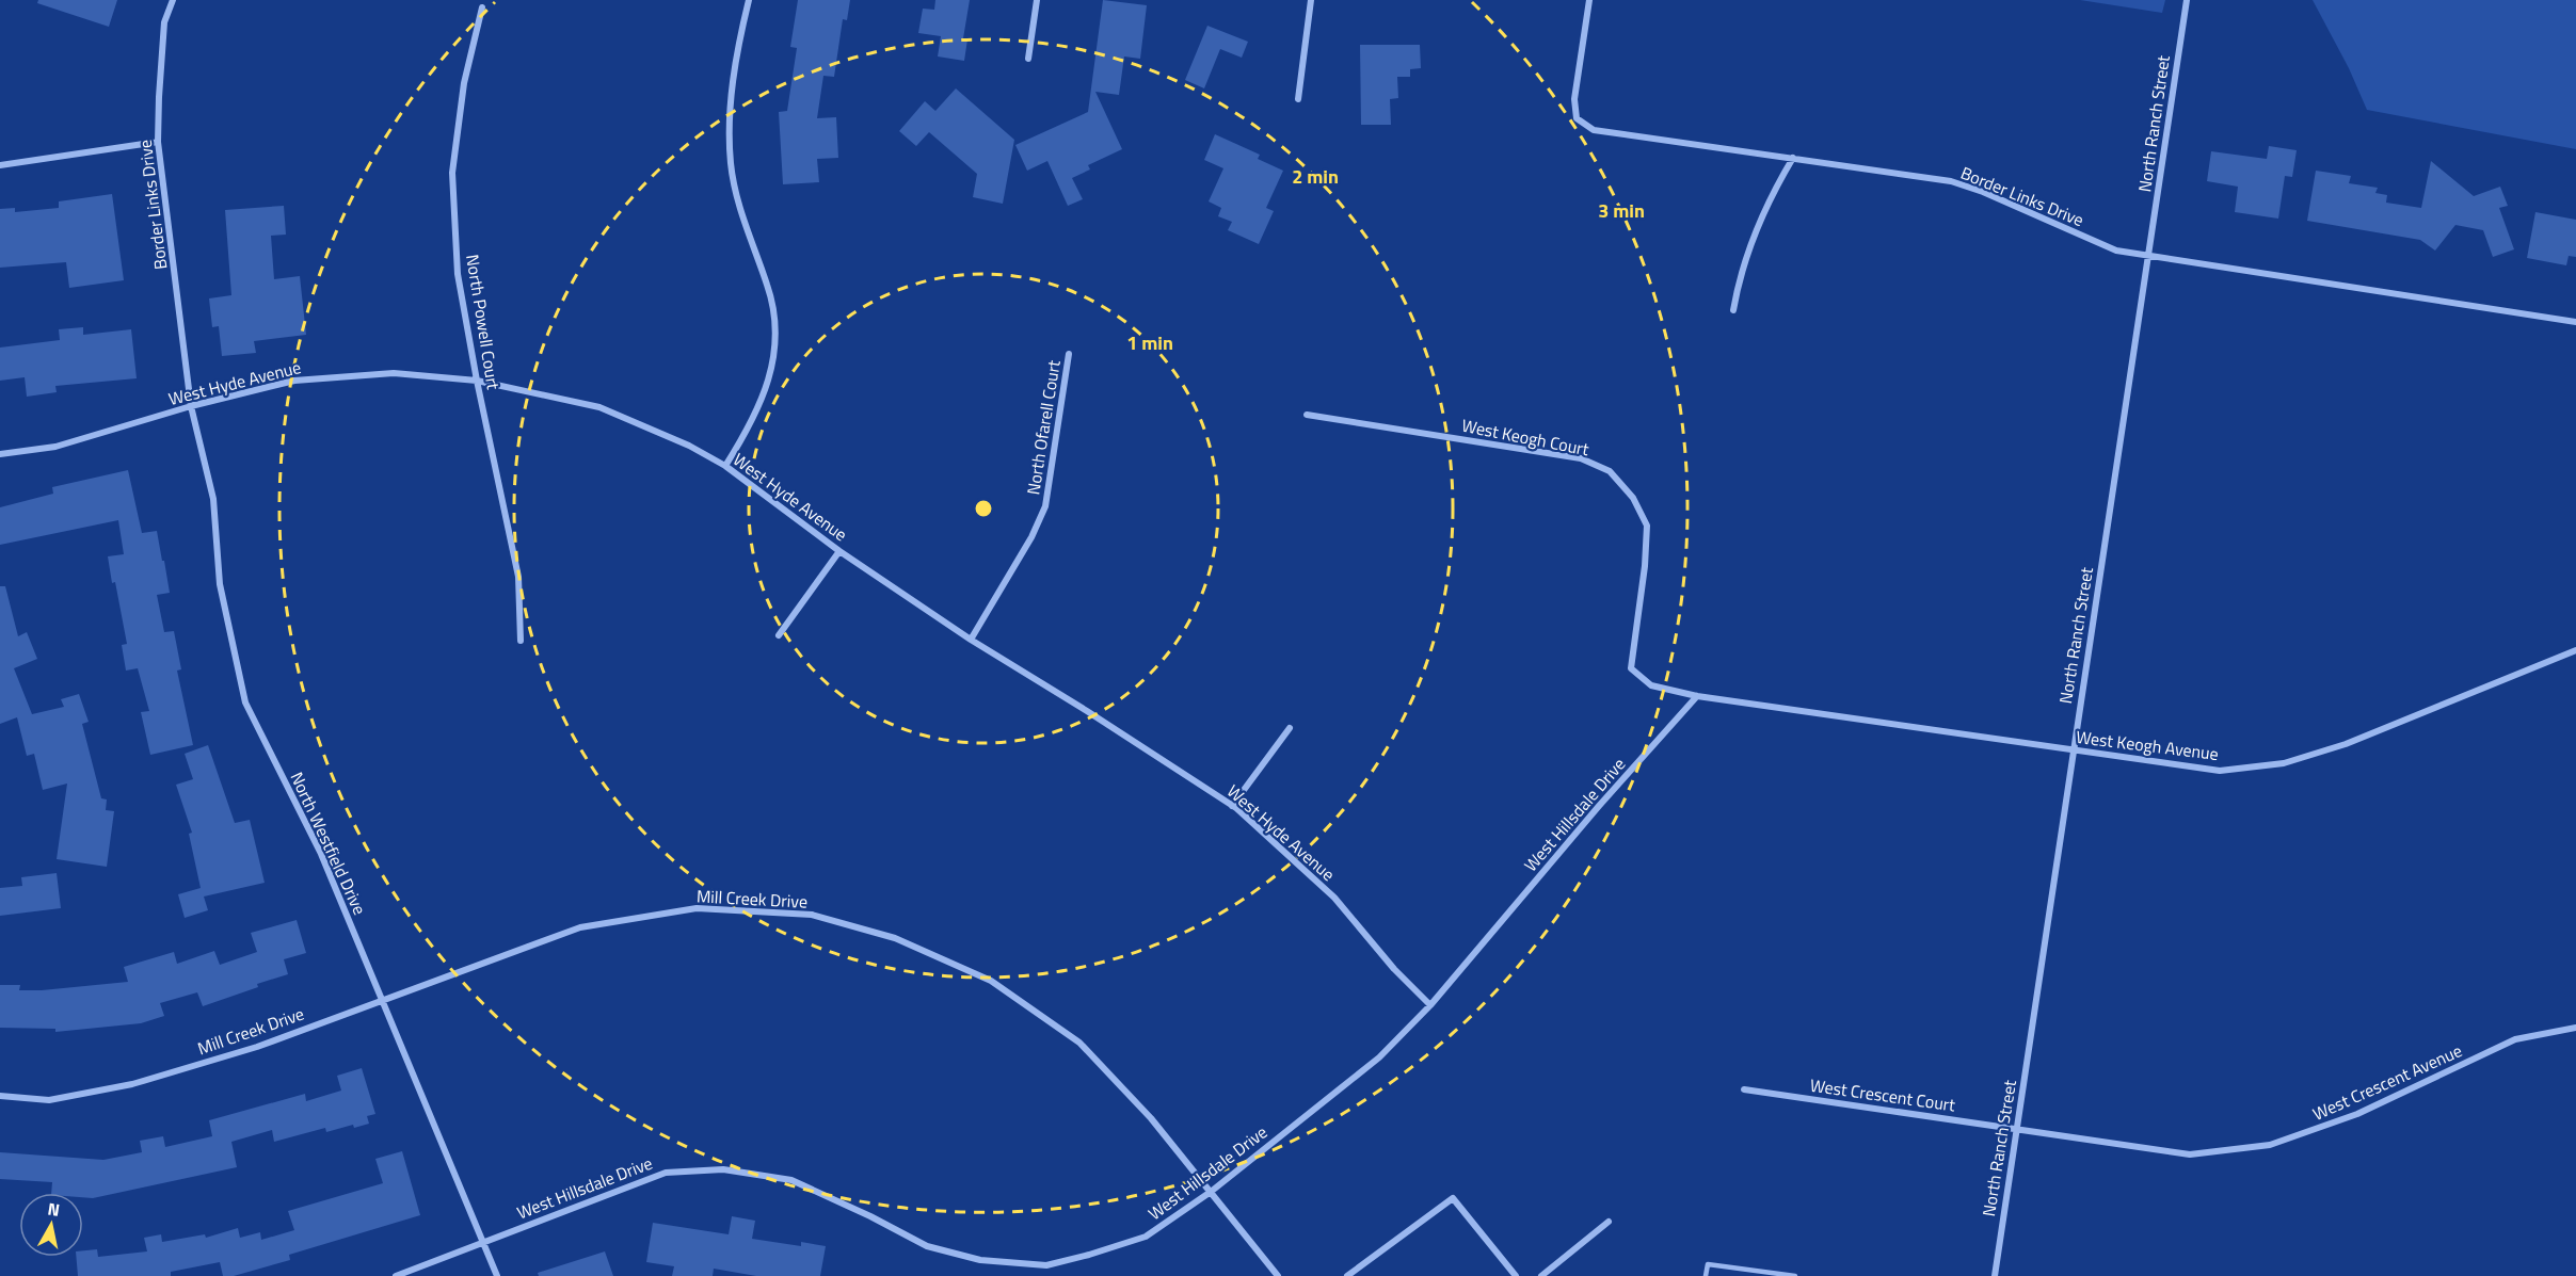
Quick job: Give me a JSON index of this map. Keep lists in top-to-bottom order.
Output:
{
  "streets": {
    "street": [
      "North Ranch Street",
      "Border Links Drive",
      "North Powell Court",
      "West Hyde Avenue",
      "North Ofarell Court",
      "West Keogh Court",
      "West Keogh Avenue",
      "West Hillsdale Drive",
      "North Westfield Drive",
      "Mill Creek Drive",
      "West Crescent Avenue",
      "West Crescent Court"
    ]
  },
  "crossings": [
    ["North Ranch Street", "Border Links Drive"],
    ["North Ranch Street", "West Keogh Avenue"],
    ["North Ranch Street", "West Crescent Avenue"],
    ["North Ranch Street", "West Crescent Court"],
    ["Border Links Drive", "West Hyde Avenue"],
    ["Border Links Drive", "North Westfield Drive"],
    ["North Powell Court", "West Hyde Avenue"],
    ["West Hyde Avenue", "North Ofarell Court"],
    ["West Hyde Avenue", "West Hillsdale Drive"],
    ["West Hyde Avenue", "North Westfield Drive"],
    ["West Keogh Court", "West Keogh Avenue"],
    ["West Keogh Court", "West Hillsdale Drive"],
    ["West Keogh Avenue", "West Hillsdale Drive"],
    ["West Hillsdale Drive", "North Westfield Drive"],
    ["West Hillsdale Drive", "Mill Creek Drive"],
    ["North Westfield Drive", "Mill Creek Drive"],
    ["West Crescent Avenue", "West Crescent Court"]
  ],
  "north": "top",
  "rings": ["2 min", "3 min", "1 min"]
}
